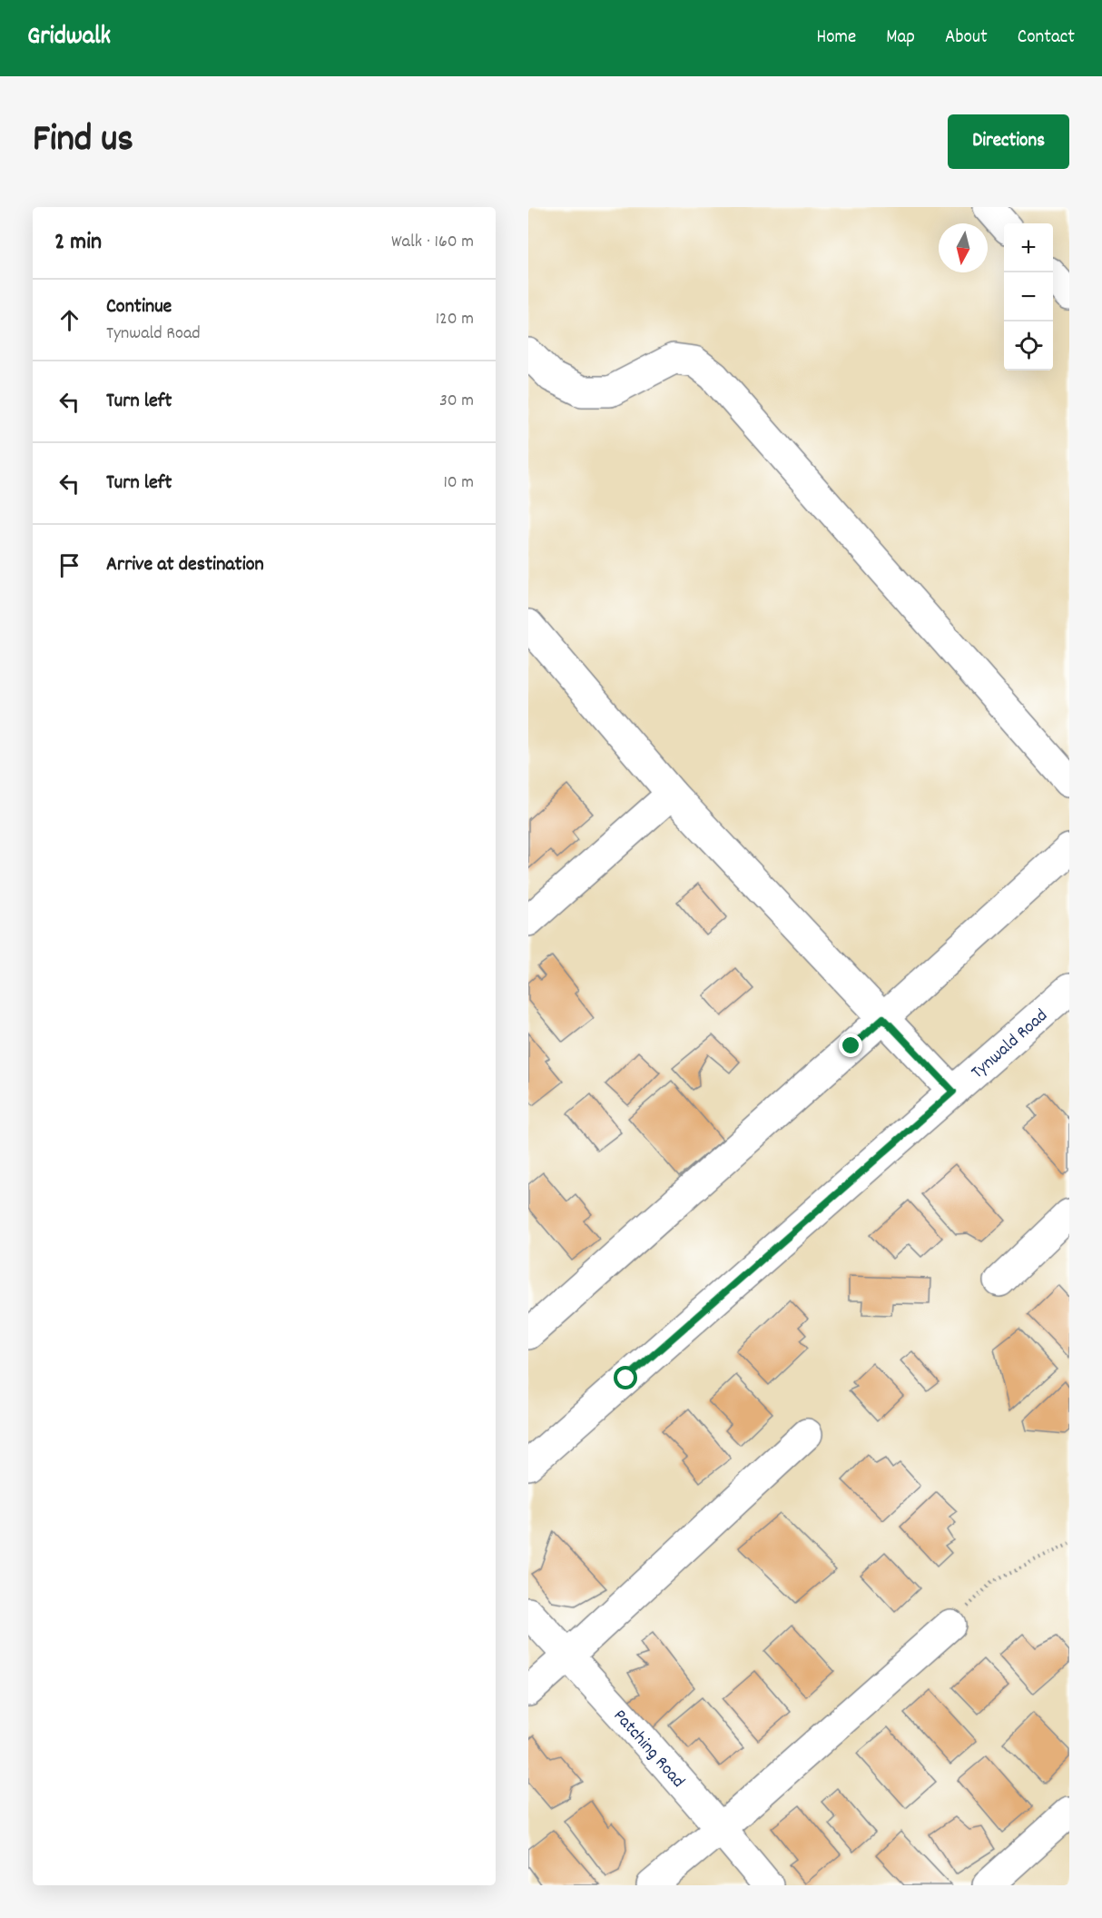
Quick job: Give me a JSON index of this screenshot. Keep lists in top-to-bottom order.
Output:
{
  "streets": {
    "street": ["Tynwald Road", "Patching Road"]
  },
  "north": "bottom",
  "page": {
    "header": "Gridwalk",
    "nav": [
      "Home",
      "Map",
      "About",
      "Contact"
    ],
    "title": "Find us",
    "buttons": "Directions",
    "heading": ["2 min", "Walk · 160 m"],
    "map_buttons": ["+", "−"],
    "list": [
      ["Continue", "Tynwald Road", "120 m"],
      ["Turn left", "30 m"],
      ["Turn left", "10 m"],
      "Arrive at destination"
    ]
  }
}
